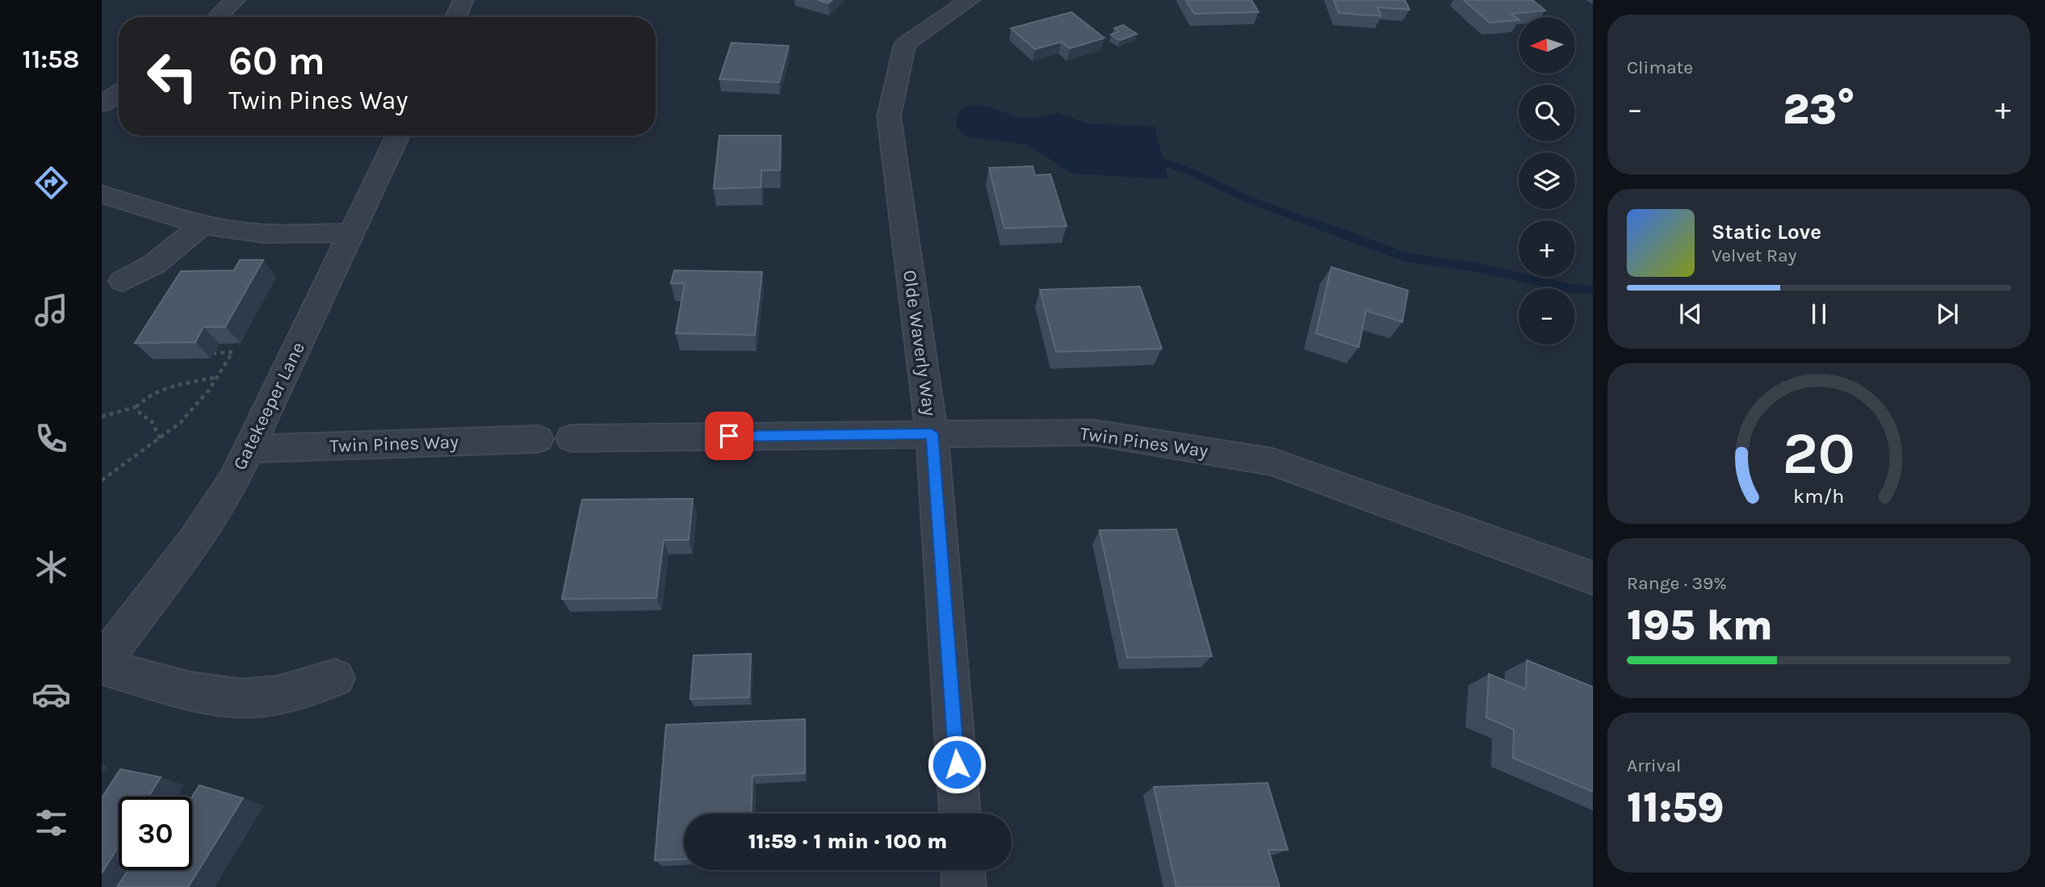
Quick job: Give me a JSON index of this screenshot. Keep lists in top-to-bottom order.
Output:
{
  "streets": {
    "street": ["Olde Waverly Way", "Gatekeeper Lane", "Twin Pines Way"]
  },
  "crossings": [
    ["Olde Waverly Way", "Twin Pines Way"],
    ["Gatekeeper Lane", "Twin Pines Way"]
  ],
  "north": "left",
  "page": {
    "tabs": "11:58",
    "tile": [
      "Climate",
      ["Range · 39%", "195 km"],
      ["Arrival", "11:59"]
    ],
    "map_buttons": ["+", "−"],
    "turn": ["60 m", "Twin Pines Way"],
    "heat": ["−", "23°", "+"],
    "song": ["Static Love", "Velvet Ray"],
    "limit": "30",
    "trip": "11:59 · 1 min · 100 m",
    "gauge": ["20", "km/h"]
  }
}
